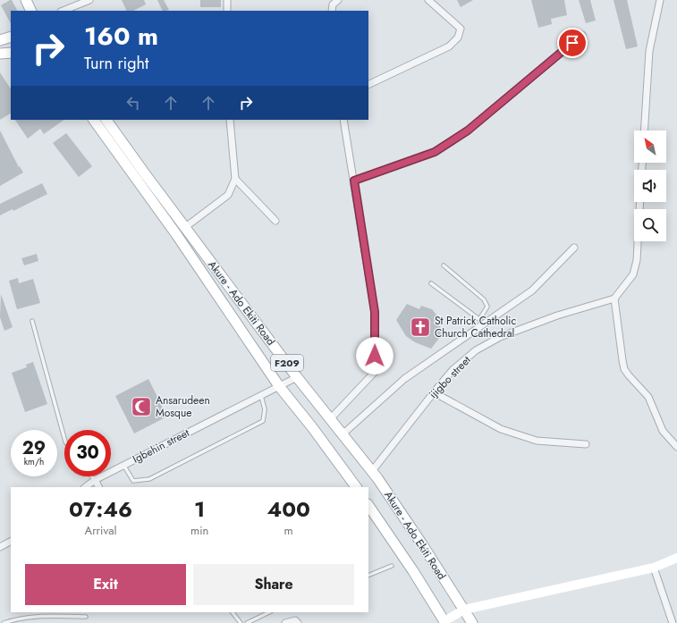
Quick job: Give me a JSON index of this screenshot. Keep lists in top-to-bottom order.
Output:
{
  "streets": {
    "main road": ["Akure - Ado Ekiti Road", "F209"],
    "street": ["ijigbo street", "Igbehin street"]
  },
  "crossings": [
    ["Akure - Ado Ekiti Road", "F209"],
    ["Akure - Ado Ekiti Road", "ijigbo street"],
    ["Akure - Ado Ekiti Road", "Igbehin street"]
  ],
  "places": {
    "church": ["St Patrick Catholic Church Cathedral"],
    "mosque": ["Ansarudeen Mosque"]
  },
  "north": "top left",
  "page": {
    "turn": ["160 m", "Turn right"],
    "speed": "29 km/h",
    "limit": "30",
    "eta": [
      "07:46",
      "Arrival",
      "1",
      "min",
      "400",
      "m"
    ],
    "buttons": ["Exit", "Share"]
  }
}
